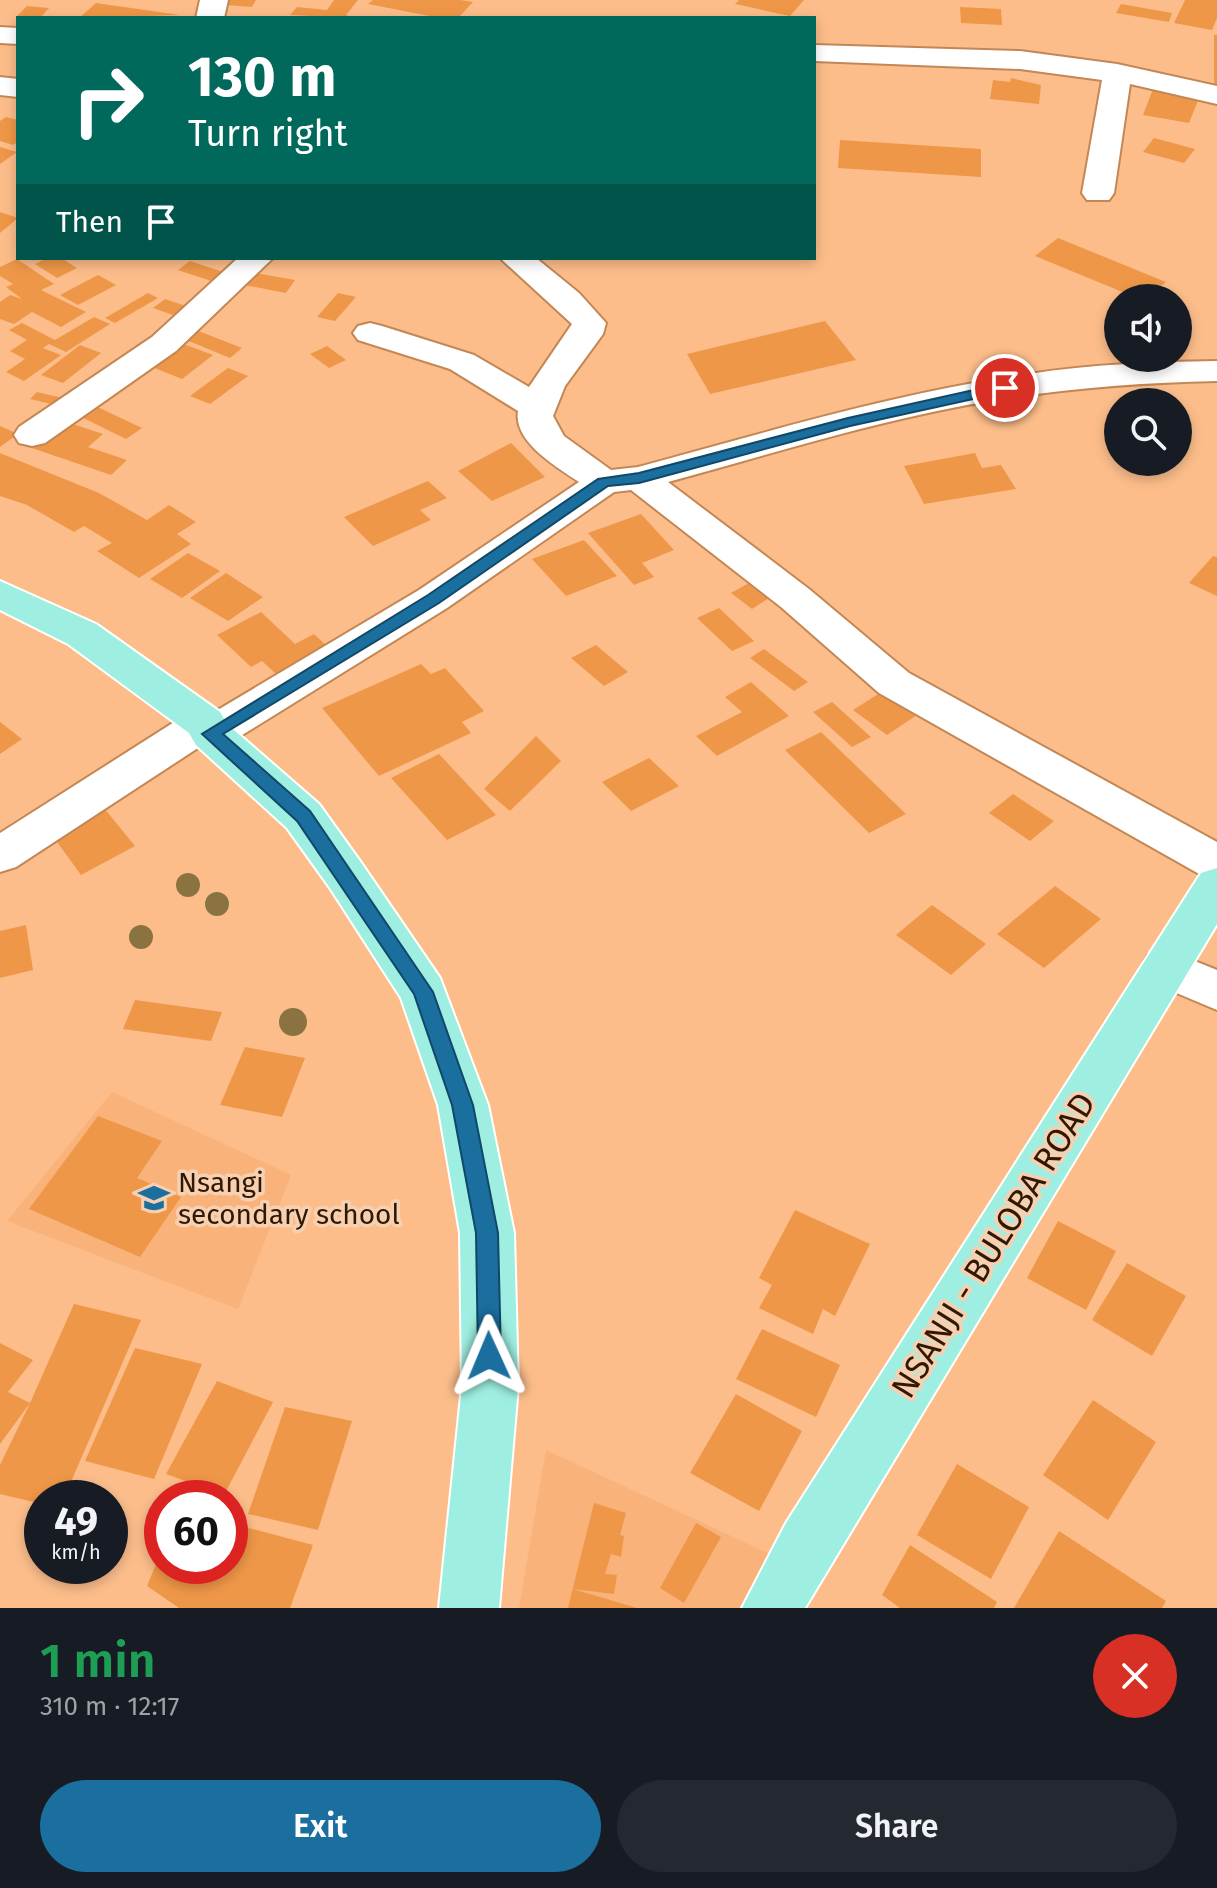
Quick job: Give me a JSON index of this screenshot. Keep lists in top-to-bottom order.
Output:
{
  "streets": {
    "main road": ["NSANJI - BULOBA ROAD"]
  },
  "places": {
    "school or university": ["Nsangi secondary school"]
  },
  "page": {
    "turn": ["130 m", "Turn right"],
    "then": "Then",
    "speed": "49 km/h",
    "limit": "60",
    "heading": ["1 min", "310 m · 12:17"],
    "buttons": ["Exit", "Share"]
  }
}
